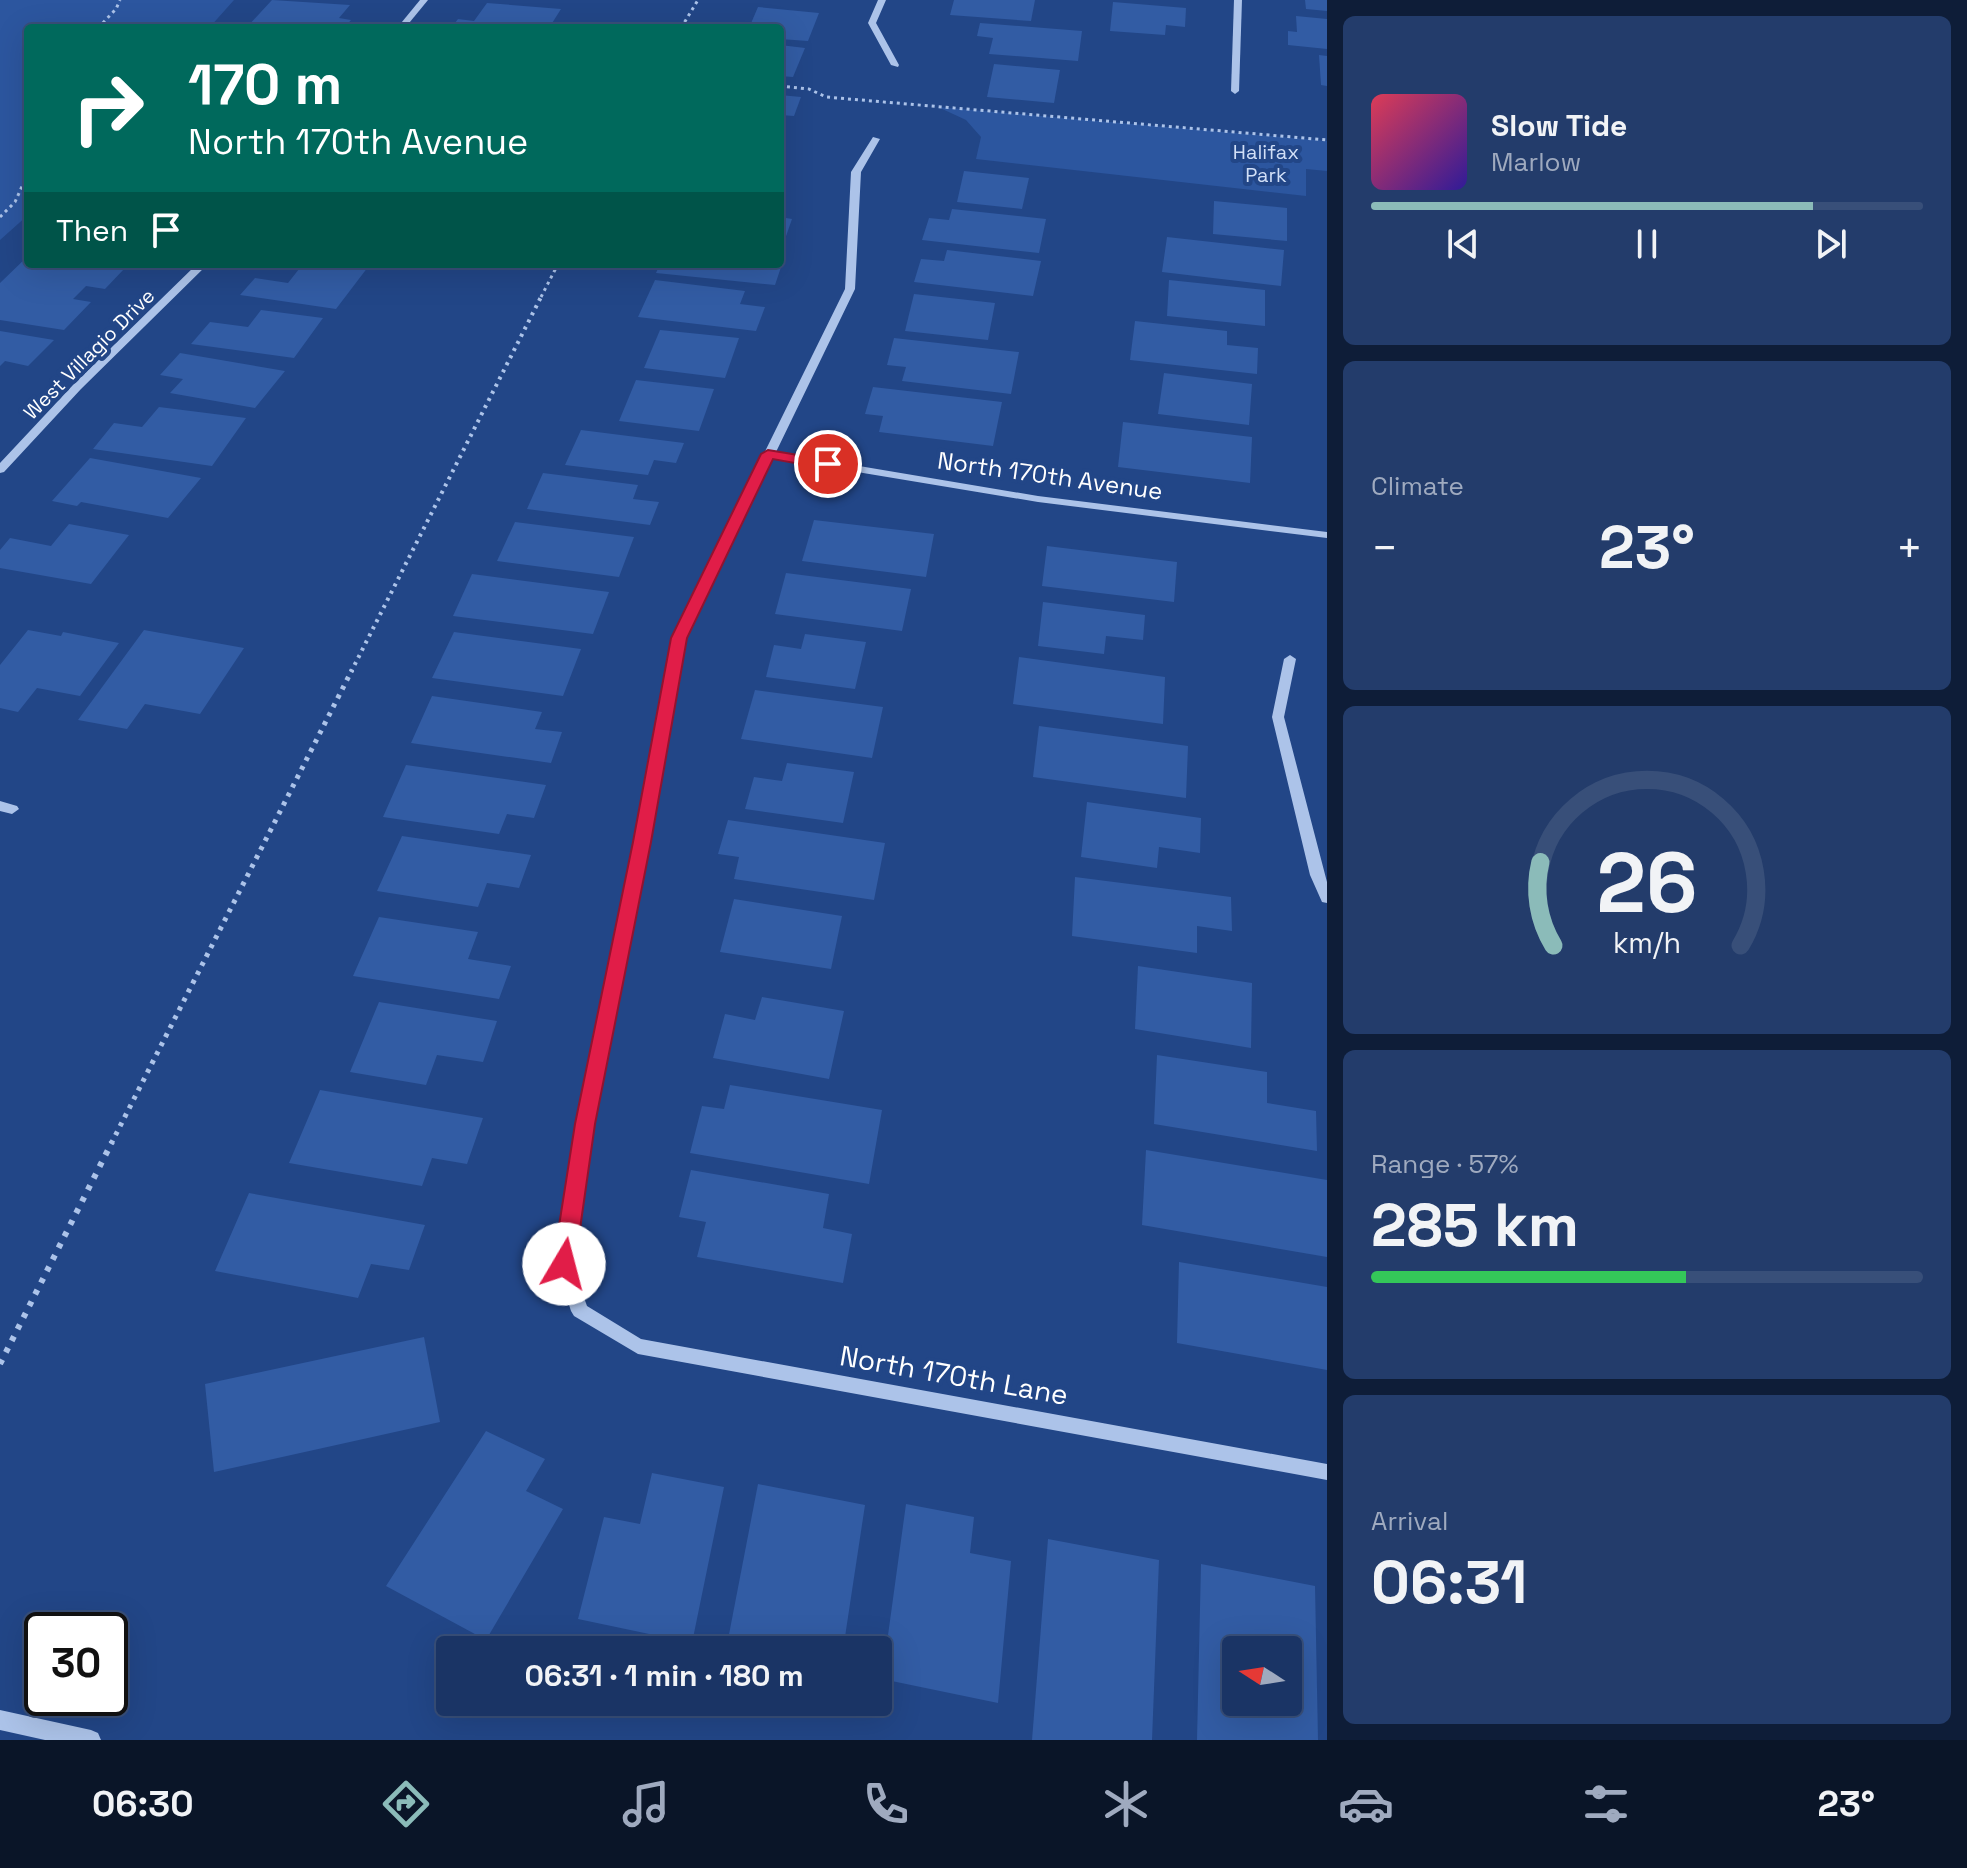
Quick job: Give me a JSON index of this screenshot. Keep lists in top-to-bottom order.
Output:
{
  "streets": {
    "street": ["West Villagio Drive", "North 170th Avenue", "North 170th Lane"]
  },
  "crossings": [
    ["North 170th Avenue", "North 170th Lane"]
  ],
  "parks": ["Halifax Park"],
  "north": "left",
  "page": {
    "turn": ["170 m", "North 170th Avenue"],
    "song": ["Slow Tide", "Marlow"],
    "then": "Then",
    "tile": [
      "Climate",
      ["Range · 57%", "285 km"],
      ["Arrival", "06:31"]
    ],
    "heat": ["−", "23°", "+"],
    "limit": "30",
    "trip": "06:31 · 1 min · 180 m",
    "tabs": ["06:30", "23°"],
    "gauge": ["26", "km/h"]
  }
}
